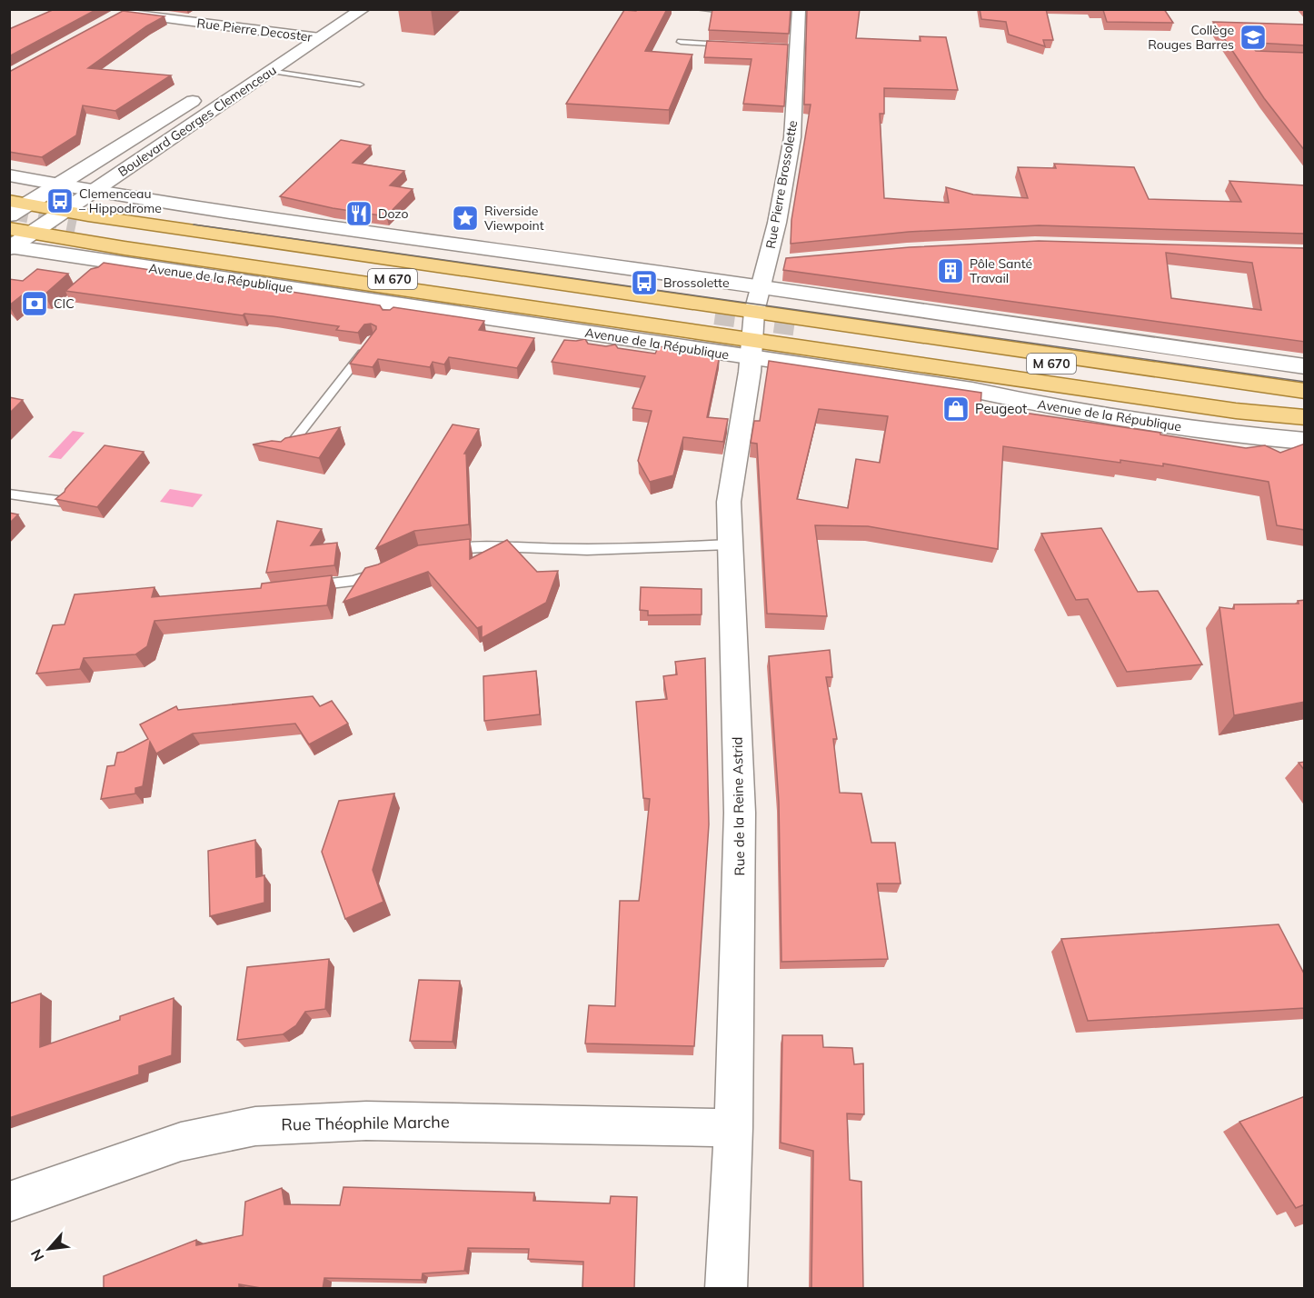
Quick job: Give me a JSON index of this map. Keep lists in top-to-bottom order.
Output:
{
  "streets": {
    "main road": ["Avenue de la République", "M 670"],
    "street": [
      "Rue Pierre Decoster",
      "Boulevard Georges Clemenceau",
      "Rue Pierre Brossolette",
      "Rue de la Reine Astrid",
      "Rue Théophile Marche"
    ]
  },
  "crossings": [
    ["Rue Pierre Decoster", "Boulevard Georges Clemenceau"],
    ["Boulevard Georges Clemenceau", "Avenue de la République"],
    ["Rue Pierre Brossolette", "Avenue de la République"],
    ["Rue Pierre Brossolette", "Rue de la Reine Astrid"],
    ["Avenue de la République", "Rue de la Reine Astrid"],
    ["Rue de la Reine Astrid", "Rue Théophile Marche"]
  ],
  "places": {
    "school or university": ["Collège Rouges Barres"],
    "bus stop": ["Clemenceau – Hippodrome", "Brossolette"],
    "restaurant": ["Dozo"],
    "place": ["Riverside Viewpoint"],
    "building": ["Pôle Santé Travail"],
    "bank": ["CIC"],
    "shop": ["Peugeot"]
  },
  "north": "bottom left"
}
